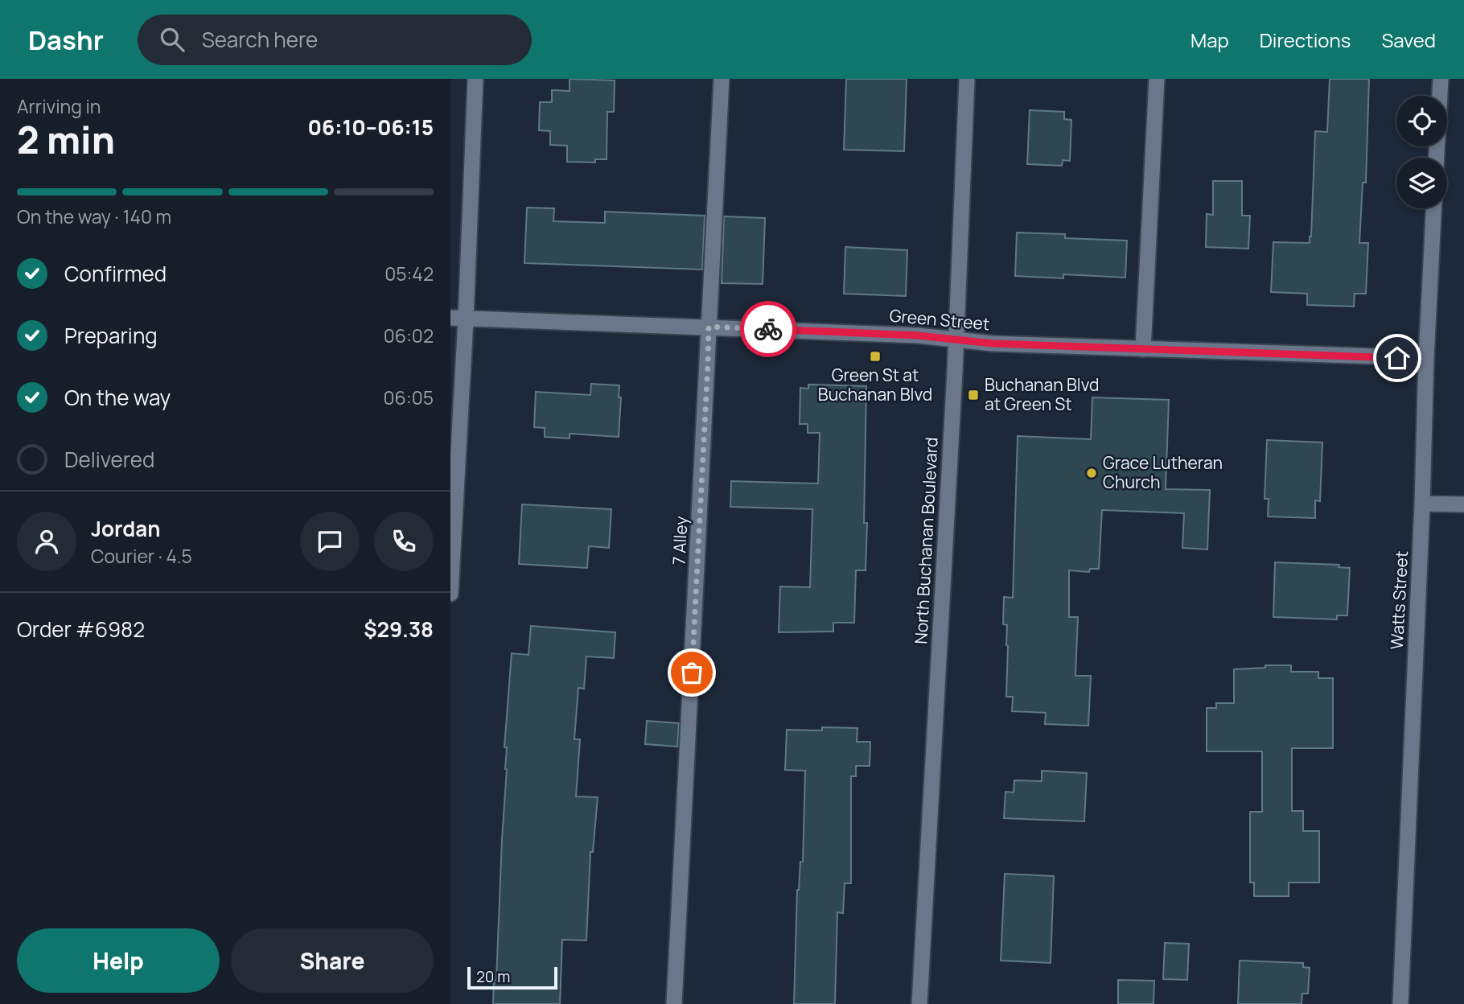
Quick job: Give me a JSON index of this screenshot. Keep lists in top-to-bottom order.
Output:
{
  "streets": {
    "street": [
      "Green Street",
      "7 Alley",
      "North Buchanan Boulevard",
      "Watts Street"
    ]
  },
  "crossings": [
    ["Green Street", "7 Alley"],
    ["Green Street", "North Buchanan Boulevard"],
    ["Green Street", "Watts Street"]
  ],
  "places": {
    "transit": ["Green St at Buchanan Blvd", "Buchanan Blvd at Green St"],
    "other": ["Grace Lutheran Church"]
  },
  "scale_bar": "20 m",
  "page": {
    "header": "Dashr",
    "search": "Search here",
    "nav": ["Map", "Directions", "Saved"],
    "heading": ["2 min", "Arriving in", "06:10–06:15"],
    "panel": [
      "Jordan",
      "Courier · 4.5",
      "Order #6982",
      "$29.38"
    ],
    "bar": "On the way · 140 m",
    "list": [
      ["Confirmed", "05:42"],
      ["Preparing", "06:02"],
      ["On the way", "06:05"],
      "Delivered"
    ],
    "buttons": ["Help", "Share"],
    "scale": "20 m"
  }
}
